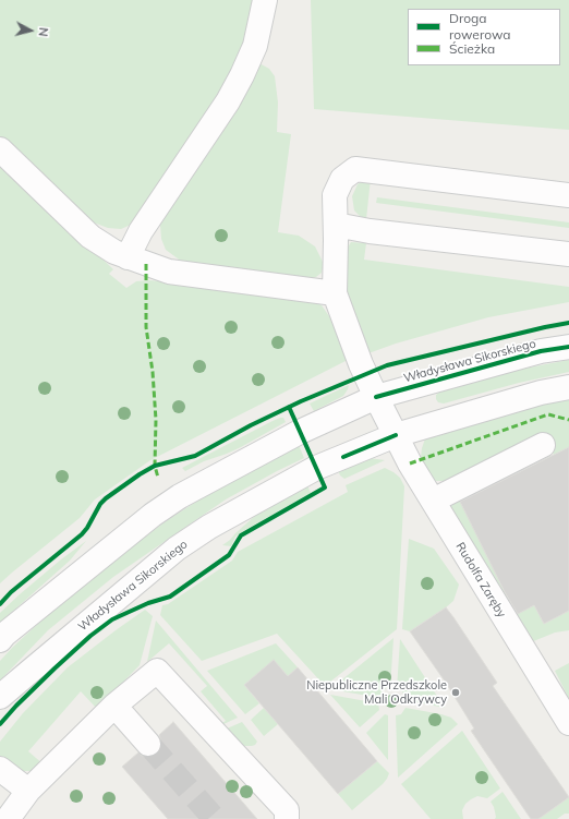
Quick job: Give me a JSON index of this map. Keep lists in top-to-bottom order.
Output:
{
  "streets": {
    "street": ["Władysława Sikorskiego", "Rudolfa Zaręby"]
  },
  "crossings": [
    ["Władysława Sikorskiego", "Rudolfa Zaręby"]
  ],
  "places": ["Niepubliczne Przedszkole Mali Odkrywcy"],
  "legend": ["Droga rowerowa", "Ścieżka"],
  "north": "right"
}
